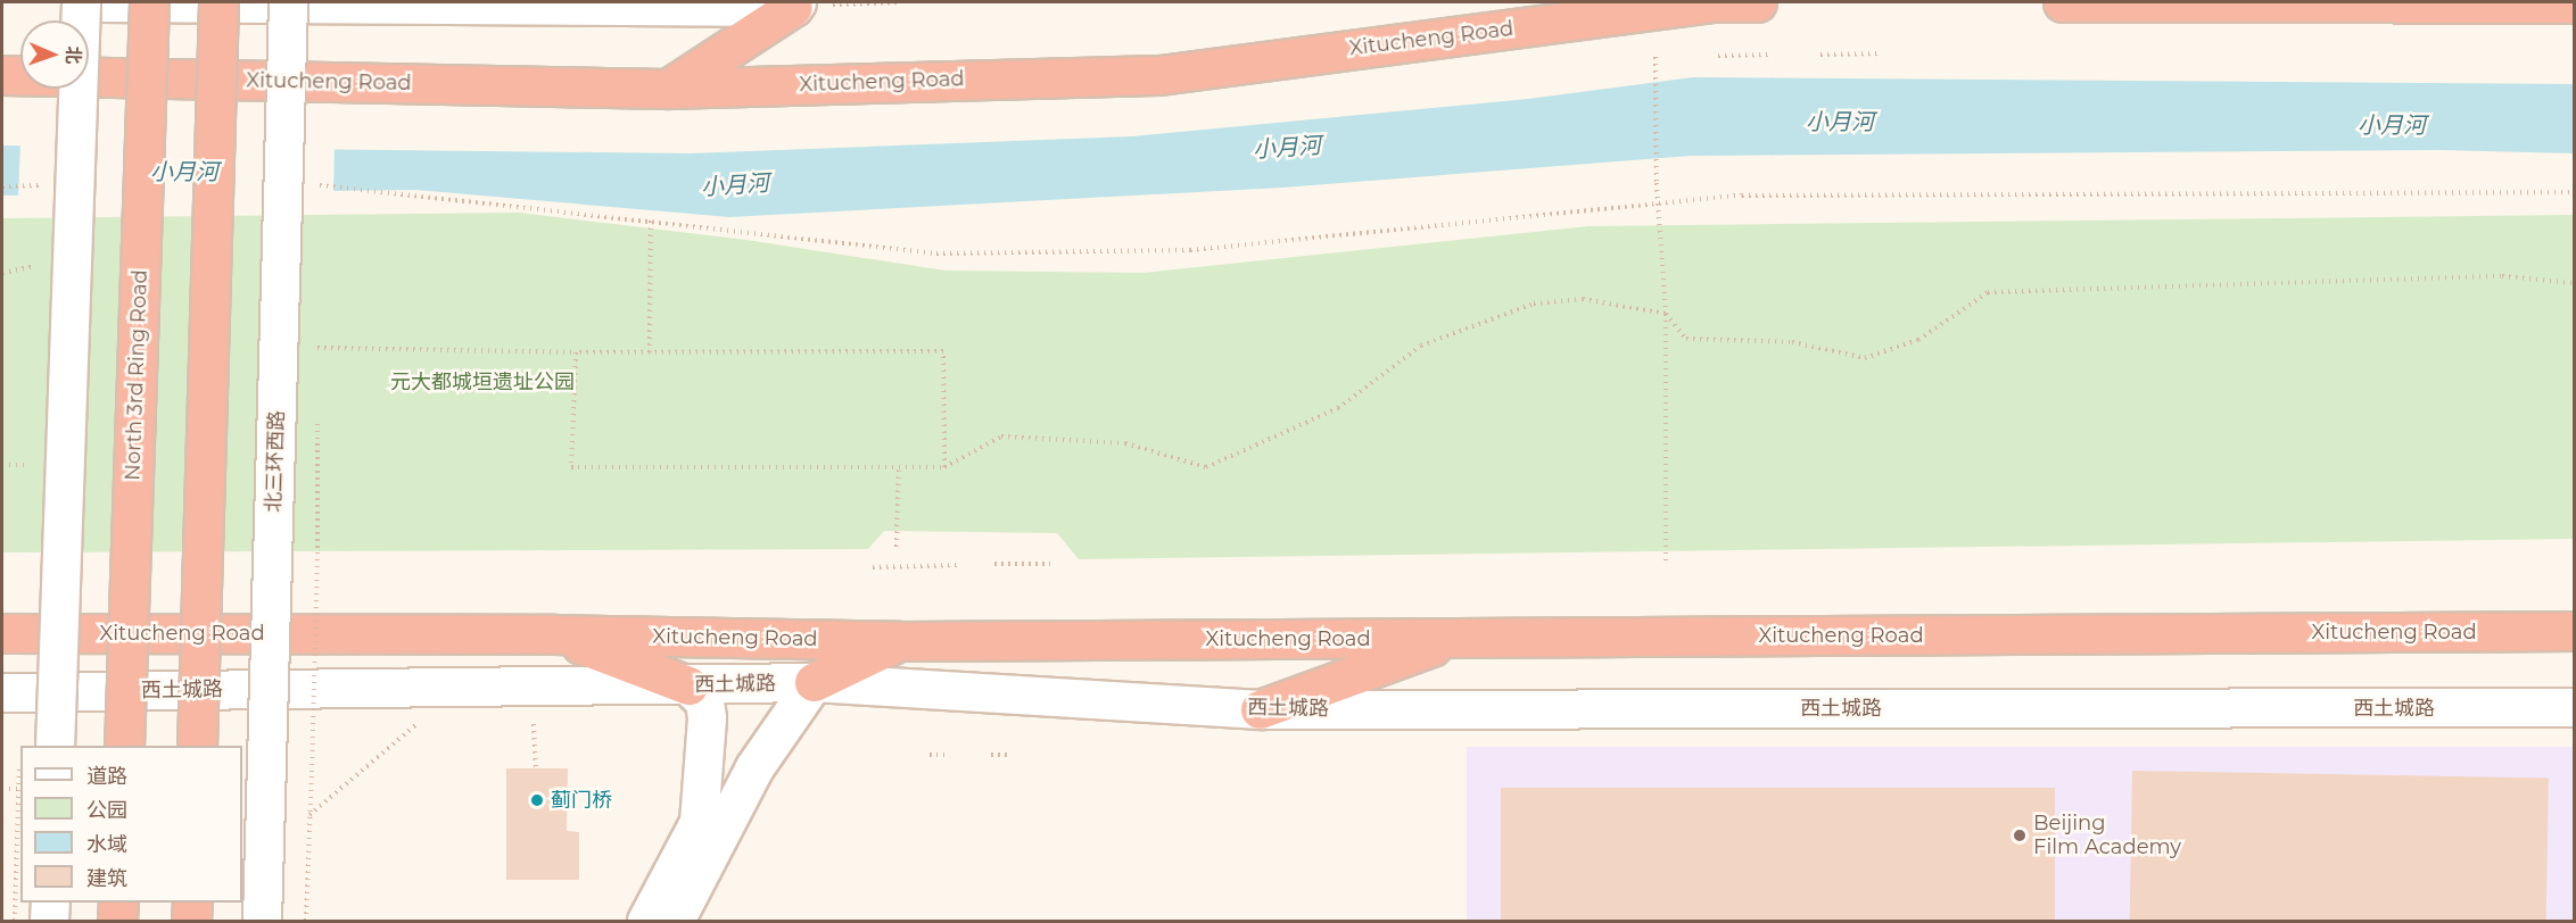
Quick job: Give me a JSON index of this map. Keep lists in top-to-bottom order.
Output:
{
  "streets": {
    "highway": ["Xitucheng Road", "North 3rd Ring Road"],
    "street": ["北三环西路", "西土城路"]
  },
  "water": ["小月河"],
  "parks": ["元大都城垣遗址公园"],
  "places": ["蓟门桥", "Beijing Film Academy"],
  "legend": [
    "道路",
    "公园",
    "水域",
    "建筑"
  ],
  "north": "right"
}
